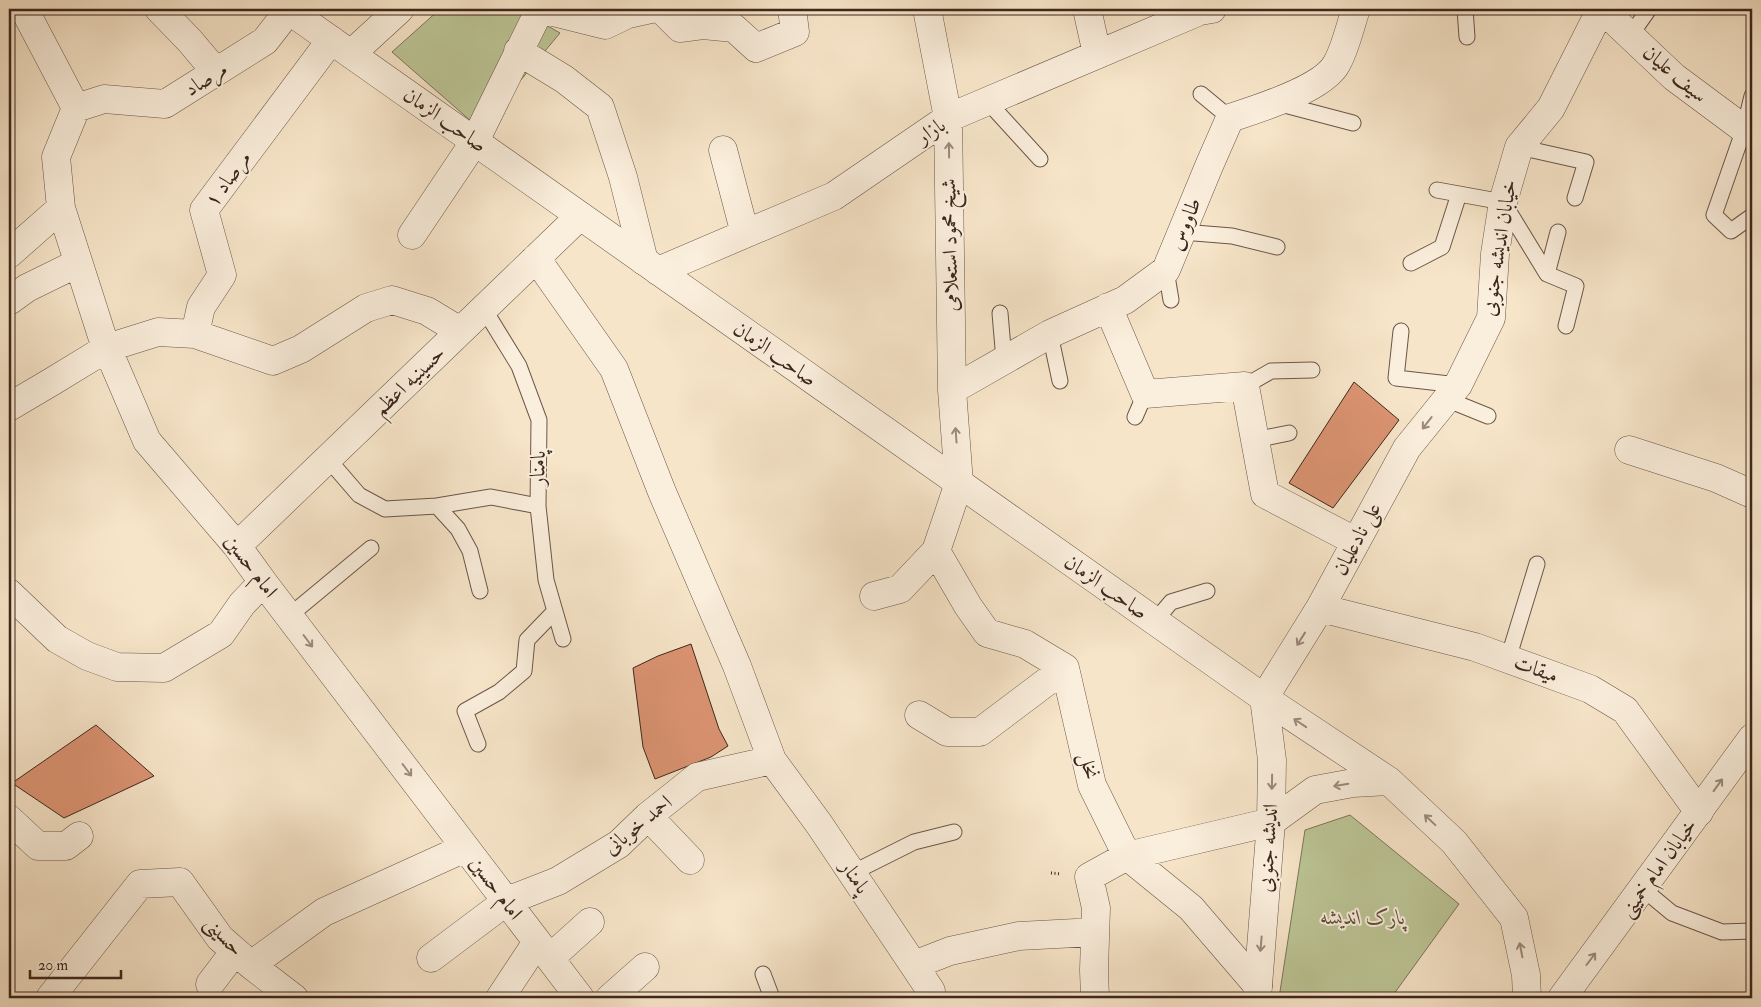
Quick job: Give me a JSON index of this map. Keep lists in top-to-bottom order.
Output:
{
  "streets": {
    "street": [
      "سیف علیان",
      "مرصاد",
      "صاحب الزمان",
      "بازار",
      "مرصاد ۱",
      "طاووس",
      "شیخ محمود استعلامی",
      "خیابان اندیشه جنوبی",
      "حسینیه اعظم",
      "پامنار",
      "علی نادعلیان",
      "امام حسین",
      "میقات",
      "نخل",
      "احمد خوبانی",
      "اندیشه جنوبی",
      "خیابان امام خمینی",
      "حسینی"
    ]
  },
  "crossings": [
    ["سیف علیان", "خیابان اندیشه جنوبی"],
    ["مرصاد", "صاحب الزمان"],
    ["مرصاد", "امام حسین"],
    ["صاحب الزمان", "بازار"],
    ["صاحب الزمان", "مرصاد ۱"],
    ["صاحب الزمان", "شیخ محمود استعلامی"],
    ["صاحب الزمان", "حسینیه اعظم"],
    ["صاحب الزمان", "علی نادعلیان"],
    ["صاحب الزمان", "اندیشه جنوبی"],
    ["بازار", "شیخ محمود استعلامی"],
    ["طاووس", "شیخ محمود استعلامی"],
    ["خیابان اندیشه جنوبی", "علی نادعلیان"],
    ["حسینیه اعظم", "پامنار"],
    ["حسینیه اعظم", "امام حسین"],
    ["پامنار", "احمد خوبانی"],
    ["علی نادعلیان", "میقات"],
    ["علی نادعلیان", "اندیشه جنوبی"],
    ["امام حسین", "احمد خوبانی"],
    ["امام حسین", "حسینی"],
    ["میقات", "خیابان امام خمینی"],
    ["نخل", "اندیشه جنوبی"]
  ],
  "one_way": [
    "شیخ محمود استعلامی",
    "علی نادعلیان",
    "اندیشه جنوبی",
    "خیابان امام خمینی"
  ],
  "parks": ["پارک اندیشه"],
  "scale_bar": "20 m"
}
